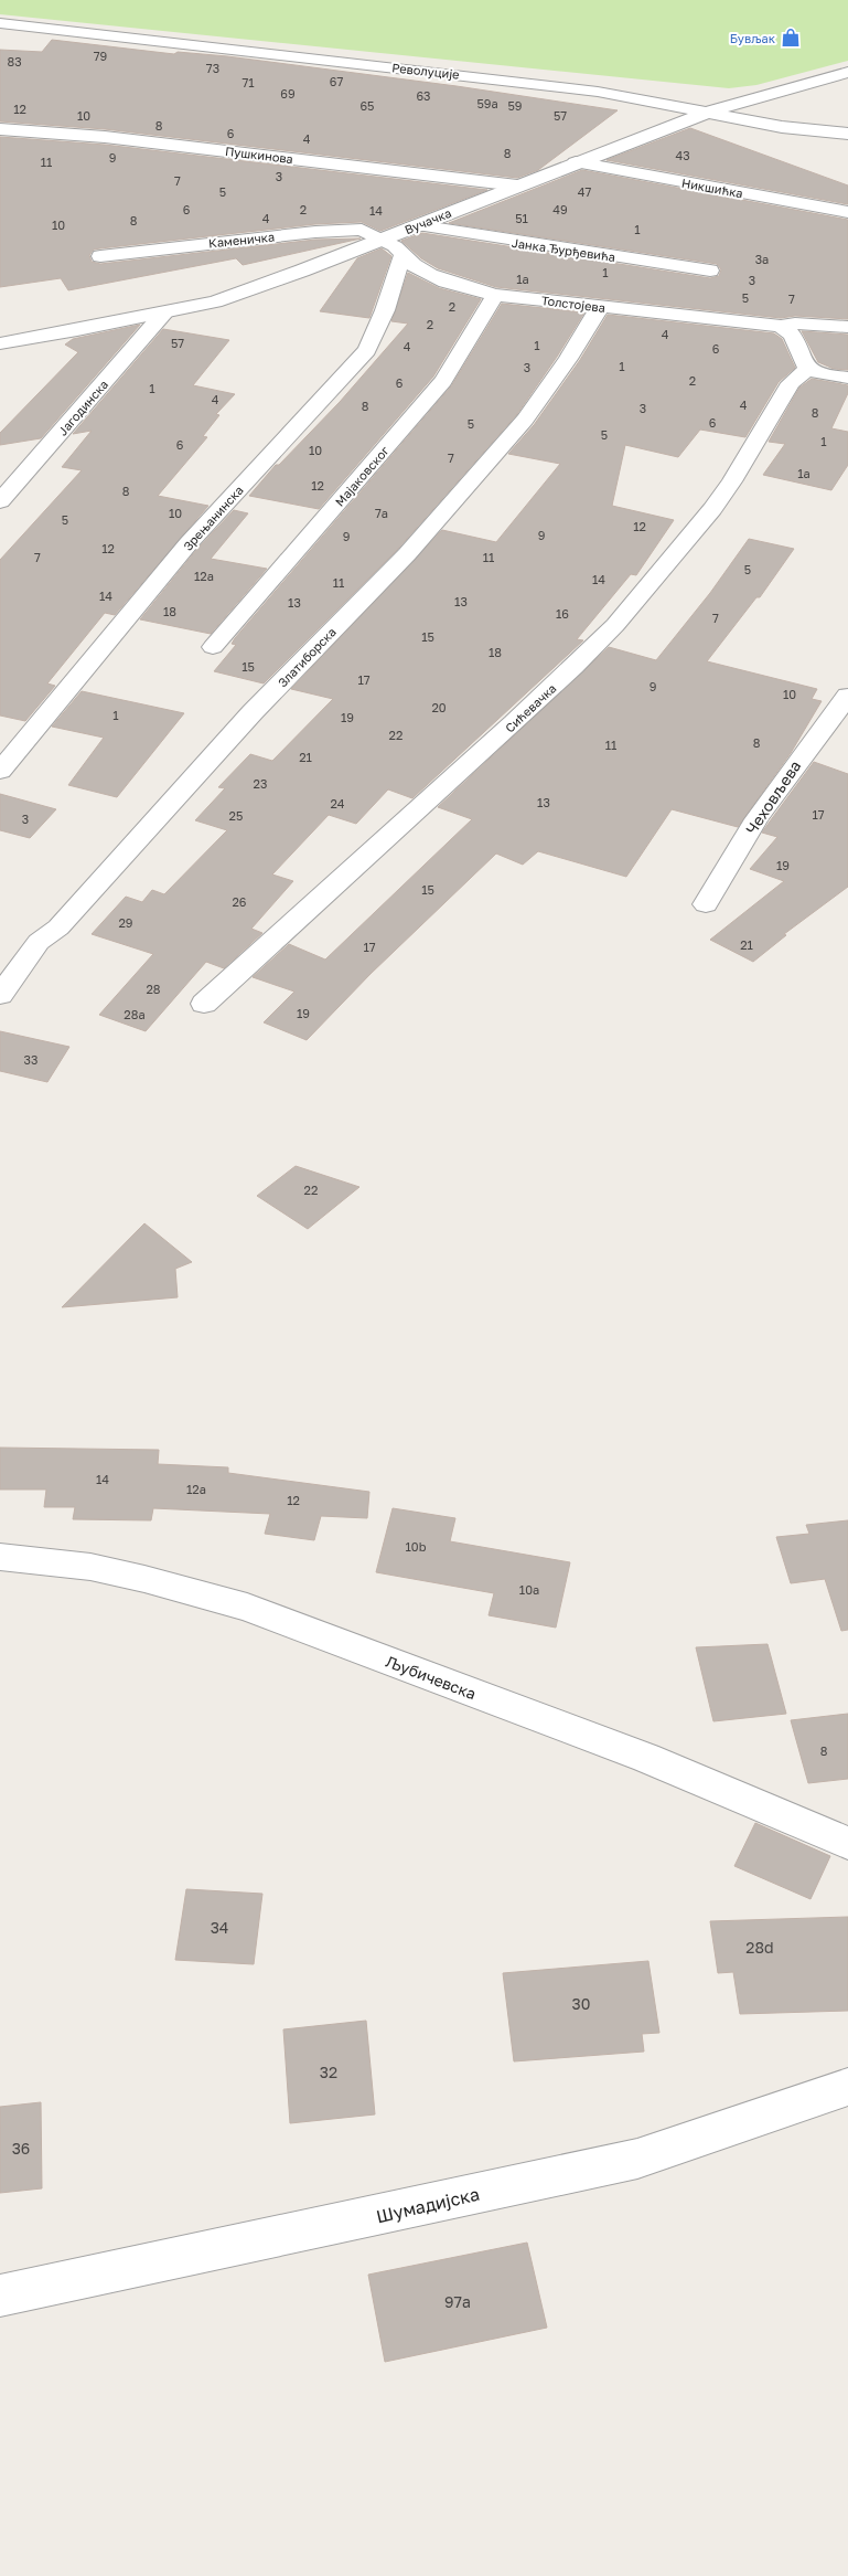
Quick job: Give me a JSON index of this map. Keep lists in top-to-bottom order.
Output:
{
  "streets": {
    "street": [
      "Револуције",
      "Пушкинова",
      "Никшићка",
      "Вучачка",
      "Каменичка",
      "Јанка Ђурђевића",
      "Толстојева",
      "Јагодинска",
      "Мајаковског",
      "Зрењанинска",
      "Златиборска",
      "Сићевачка",
      "Чеховљева",
      "Љубичевска",
      "Шумадијска"
    ]
  },
  "crossings": [
    ["Револуције", "Вучачка"],
    ["Пушкинова", "Вучачка"],
    ["Никшићка", "Вучачка"],
    ["Вучачка", "Каменичка"],
    ["Вучачка", "Јанка Ђурђевића"],
    ["Вучачка", "Толстојева"],
    ["Вучачка", "Јагодинска"],
    ["Каменичка", "Толстојева"],
    ["Толстојева", "Мајаковског"],
    ["Толстојева", "Зрењанинска"],
    ["Толстојева", "Златиборска"]
  ],
  "places": {
    "shop": ["Бувљак"]
  },
  "house_numbers": [
    "79",
    "83",
    "73",
    "67",
    "71",
    "69",
    "63",
    "59a",
    "65",
    "59",
    "12",
    "10",
    "57",
    "8",
    "6",
    "4",
    "8",
    "43",
    "9",
    "11",
    "3",
    "7",
    "5",
    "47",
    "6",
    "2",
    "49",
    "14",
    "4",
    "51",
    "8",
    "10",
    "1",
    "3a",
    "1",
    "1a",
    "3",
    "5",
    "7",
    "2",
    "2",
    "4",
    "57",
    "1",
    "4",
    "6",
    "1",
    "3",
    "2",
    "6",
    "1",
    "4",
    "4",
    "8",
    "3",
    "8",
    "6",
    "5",
    "5",
    "1",
    "6",
    "10",
    "7",
    "1a",
    "12",
    "8",
    "10",
    "7a",
    "5",
    "12",
    "9",
    "9",
    "12",
    "7",
    "11",
    "5",
    "12a",
    "14",
    "11",
    "14",
    "13",
    "13",
    "18",
    "16",
    "7",
    "15",
    "18",
    "15",
    "17",
    "9",
    "10",
    "20",
    "1",
    "19",
    "22",
    "8",
    "11",
    "21",
    "23",
    "13",
    "24",
    "17",
    "25",
    "3",
    "19",
    "15",
    "26",
    "29",
    "21",
    "17",
    "28",
    "19",
    "28a",
    "33",
    "22",
    "14",
    "12a",
    "12",
    "10b",
    "10a",
    "8",
    "34",
    "28d",
    "30",
    "32",
    "36",
    "97a"
  ]
}
